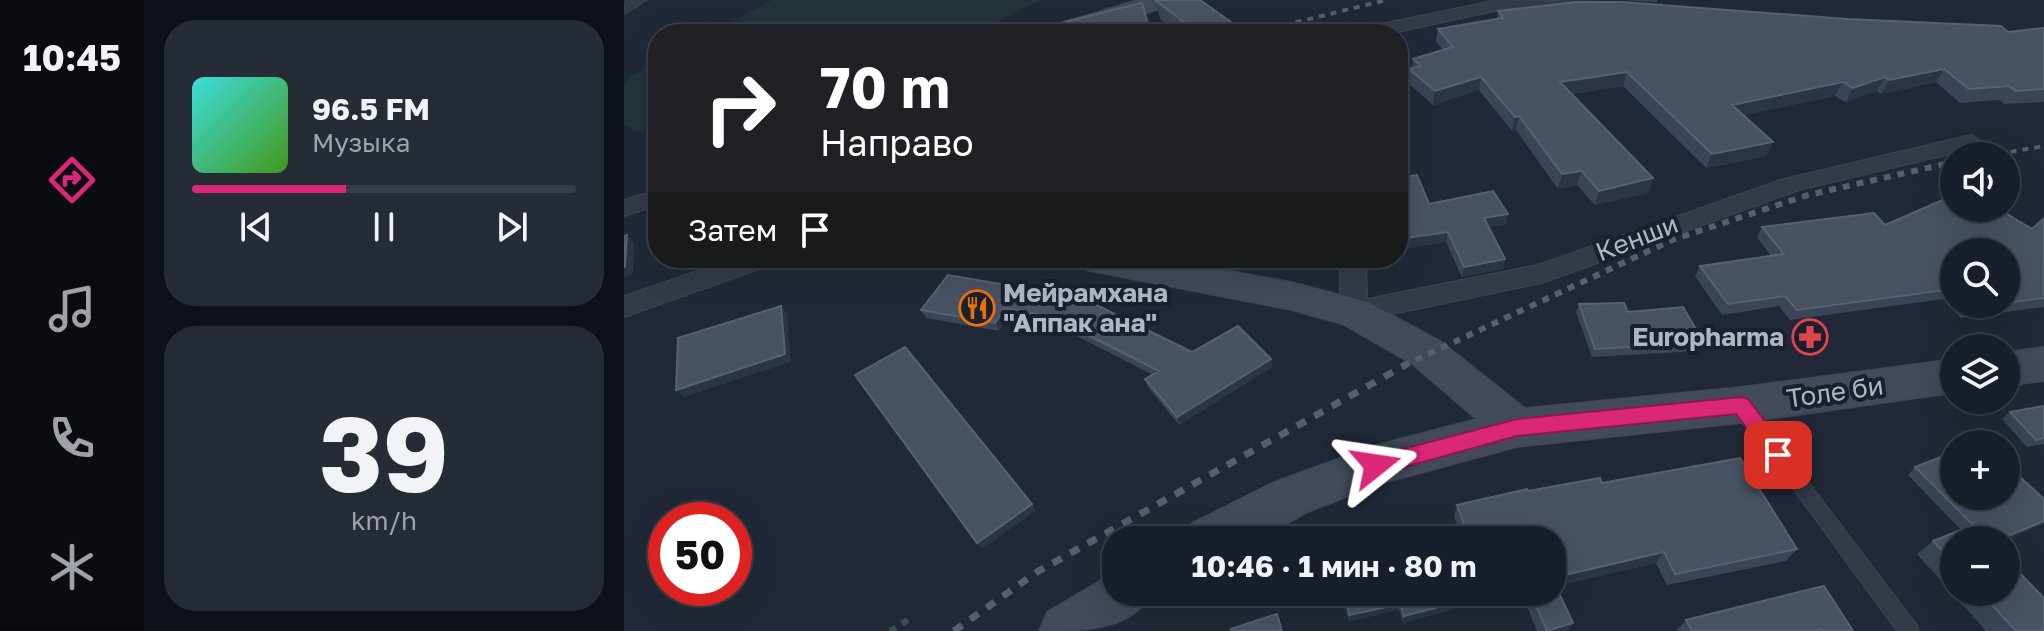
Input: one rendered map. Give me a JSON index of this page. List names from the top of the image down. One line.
{"streets":{"main road":["Толе би"],"street":["Кенши"]},"places":{"restaurant":["Мейрамхана \"Аппак ана\""],"pharmacy":["Europharma"]},"page":{"tabs":"10:45","turn":["70 m","Направо"],"song":["96.5 FM","Музыка"],"map_buttons":["+","−"],"then":"Затем","tile":["39","km/h"],"limit":"50","trip":"10:46 · 1 мин · 80 m"}}
